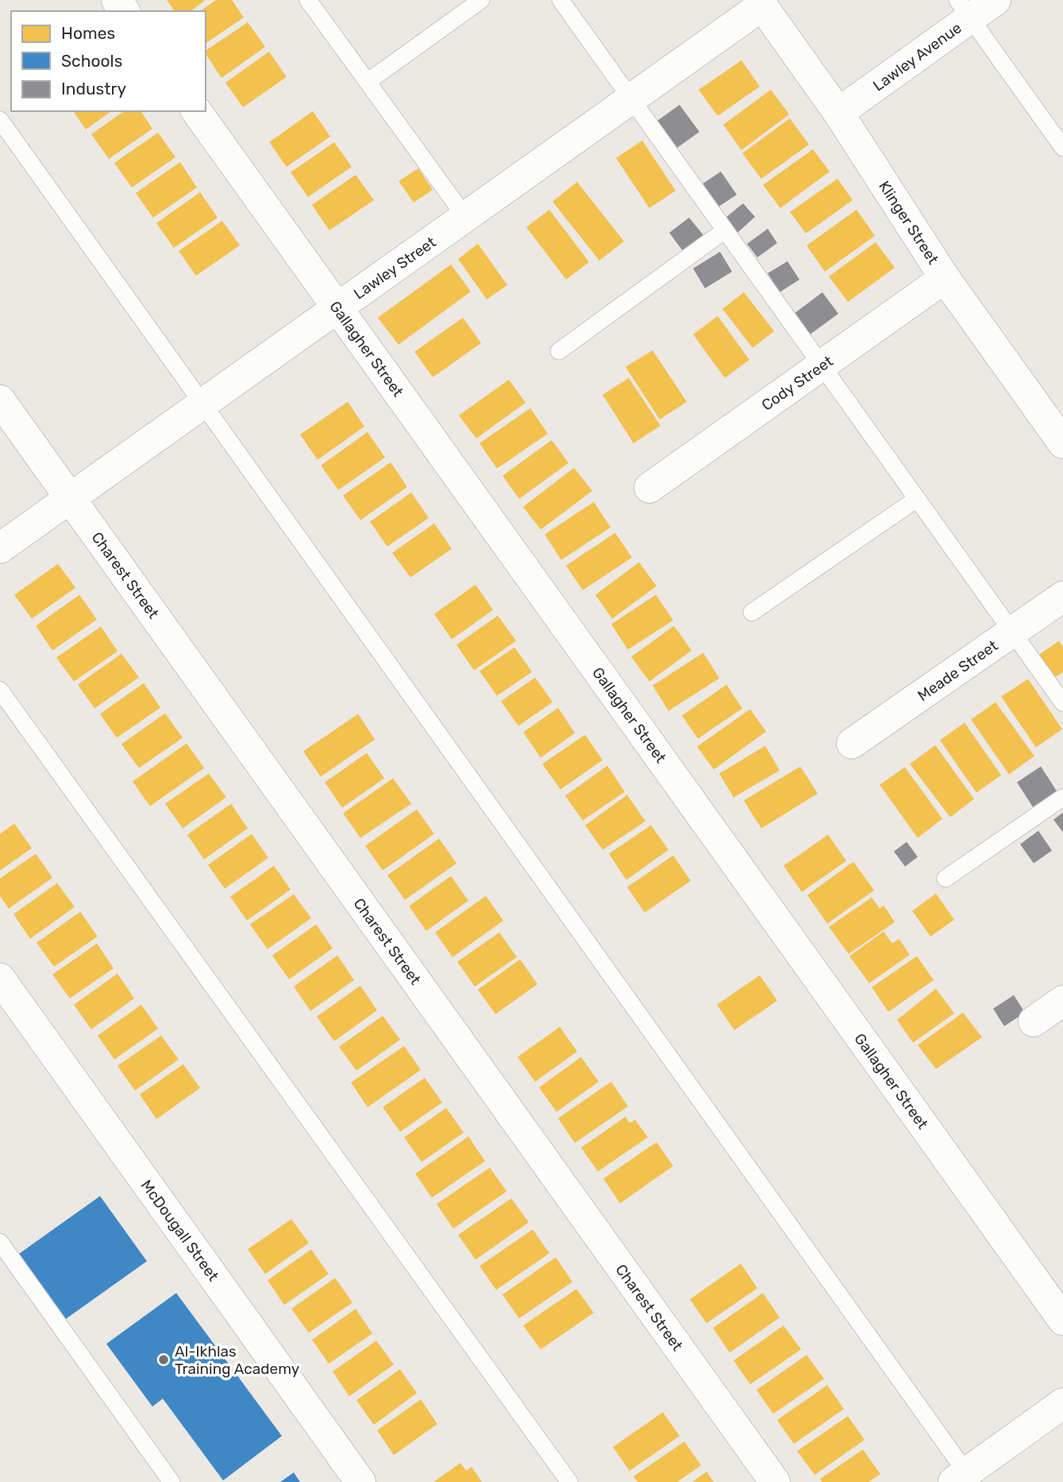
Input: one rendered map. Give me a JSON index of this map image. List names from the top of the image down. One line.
{"streets":{"street":["Lawley Avenue","Klinger Street","Lawley Street","Gallagher Street","Cody Street","Charest Street","Meade Street","McDougall Street"]},"crossings":[["Lawley Avenue","Klinger Street"],["Klinger Street","Lawley Street"],["Klinger Street","Cody Street"],["Lawley Street","Gallagher Street"],["Lawley Street","Charest Street"]],"places":["Al-Ikhlas Training Academy"],"legend":["Homes","Schools","Industry"]}
